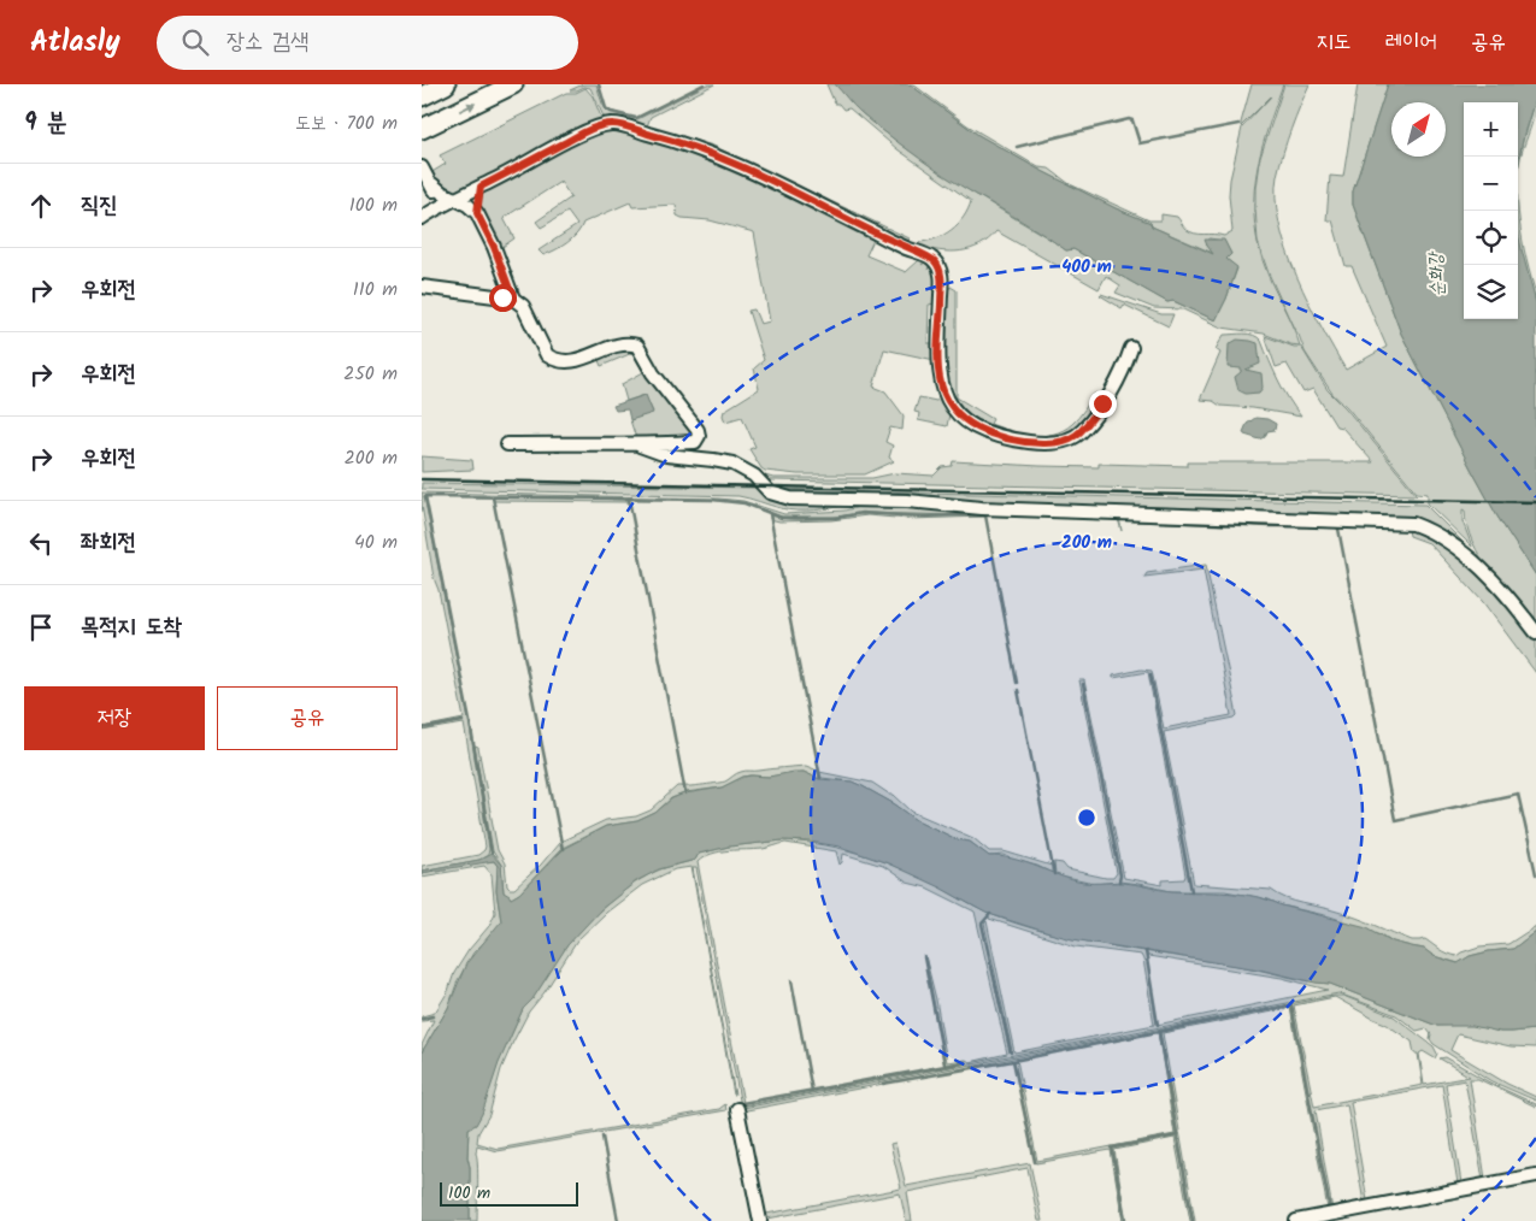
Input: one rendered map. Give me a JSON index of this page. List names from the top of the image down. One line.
{"water":["순화강"],"scale_bar":"100 m","north":"top right","page":{"header":"Atlasly","search":"장소 검색","nav":["지도","레이어","공유"],"heading":["9 분","도보 · 700 m"],"map_buttons":["+","−"],"list":[["직진","100 m"],["우회전","110 m"],["우회전","250 m"],["우회전","200 m"],["좌회전","40 m"],"목적지 도착"],"buttons":["저장","공유"],"scale":"100 m"},"rings":["400 m","200 m"]}
